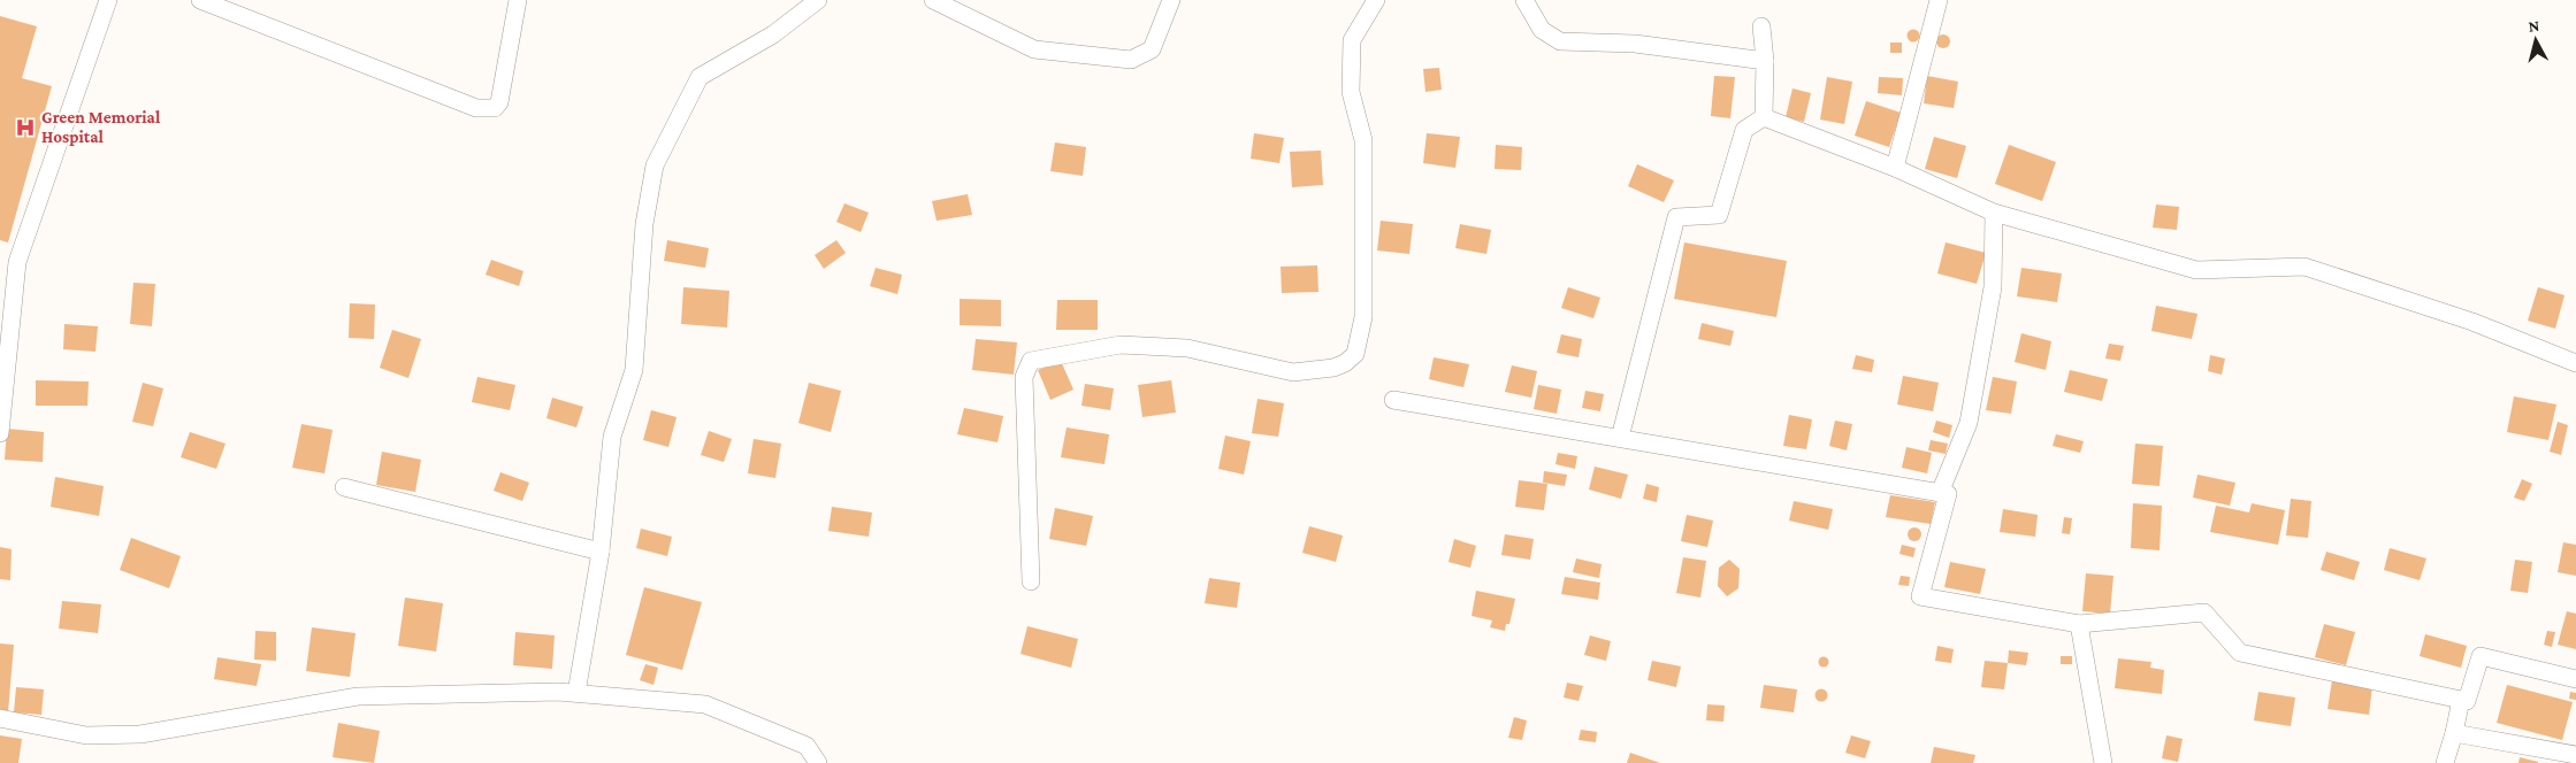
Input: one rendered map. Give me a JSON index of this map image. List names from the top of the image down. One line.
{"places":{"hospital":["Green Memorial Hospital"]},"north":"top"}
